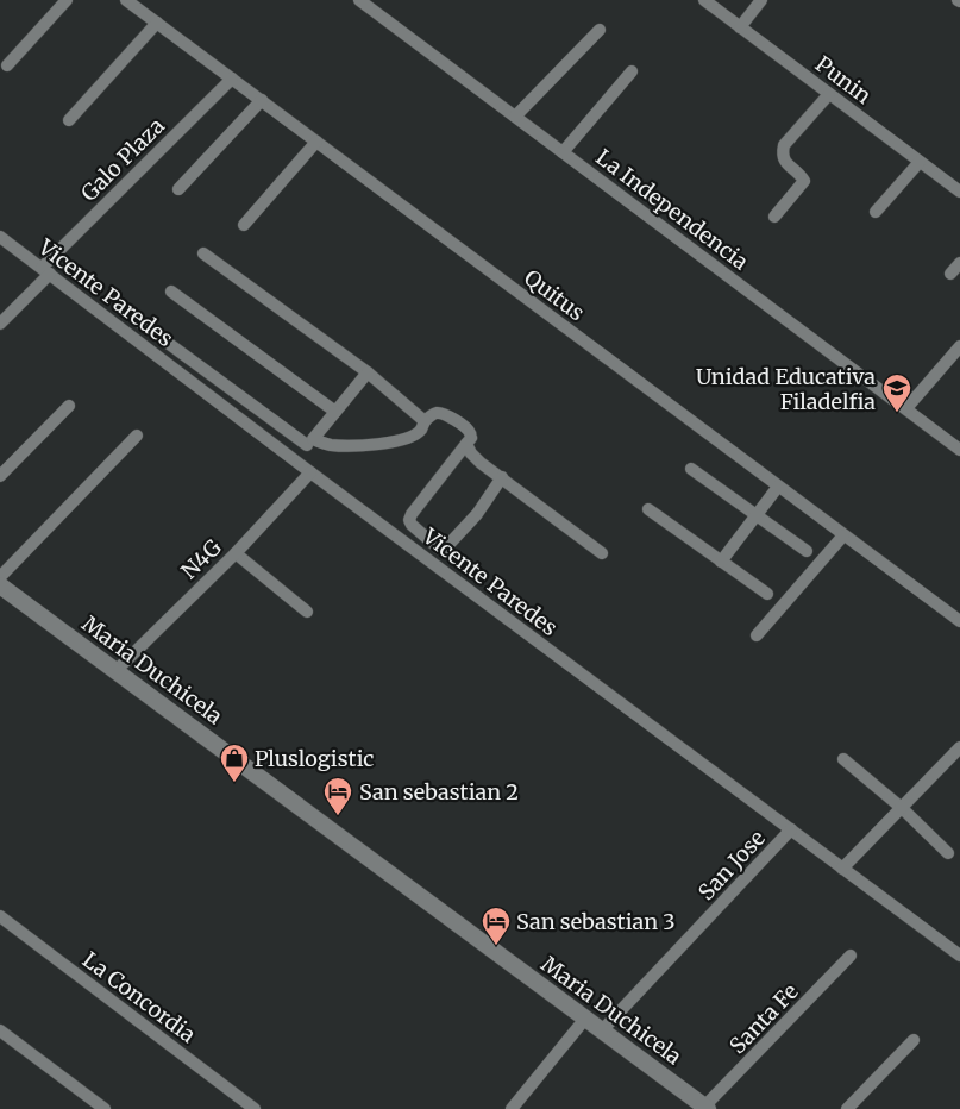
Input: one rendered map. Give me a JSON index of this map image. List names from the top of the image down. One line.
{"streets":{"main road":["Maria Duchicela"],"street":["Punin","Galo Plaza","La Independencia","Vicente Paredes","Quitus","N4G","San Jose","La Concordia","Santa Fe"]},"crossings":[["Galo Plaza","Vicente Paredes"],["Galo Plaza","Quitus"],["Vicente Paredes","N4G"],["Vicente Paredes","San Jose"],["N4G","Maria Duchicela"],["Maria Duchicela","San Jose"],["Maria Duchicela","Santa Fe"]],"places":{"school or university":["Unidad Educativa Filadelfia"],"shop":["Pluslogistic"],"hotel":["San sebastian 2","San sebastian 3"]}}
